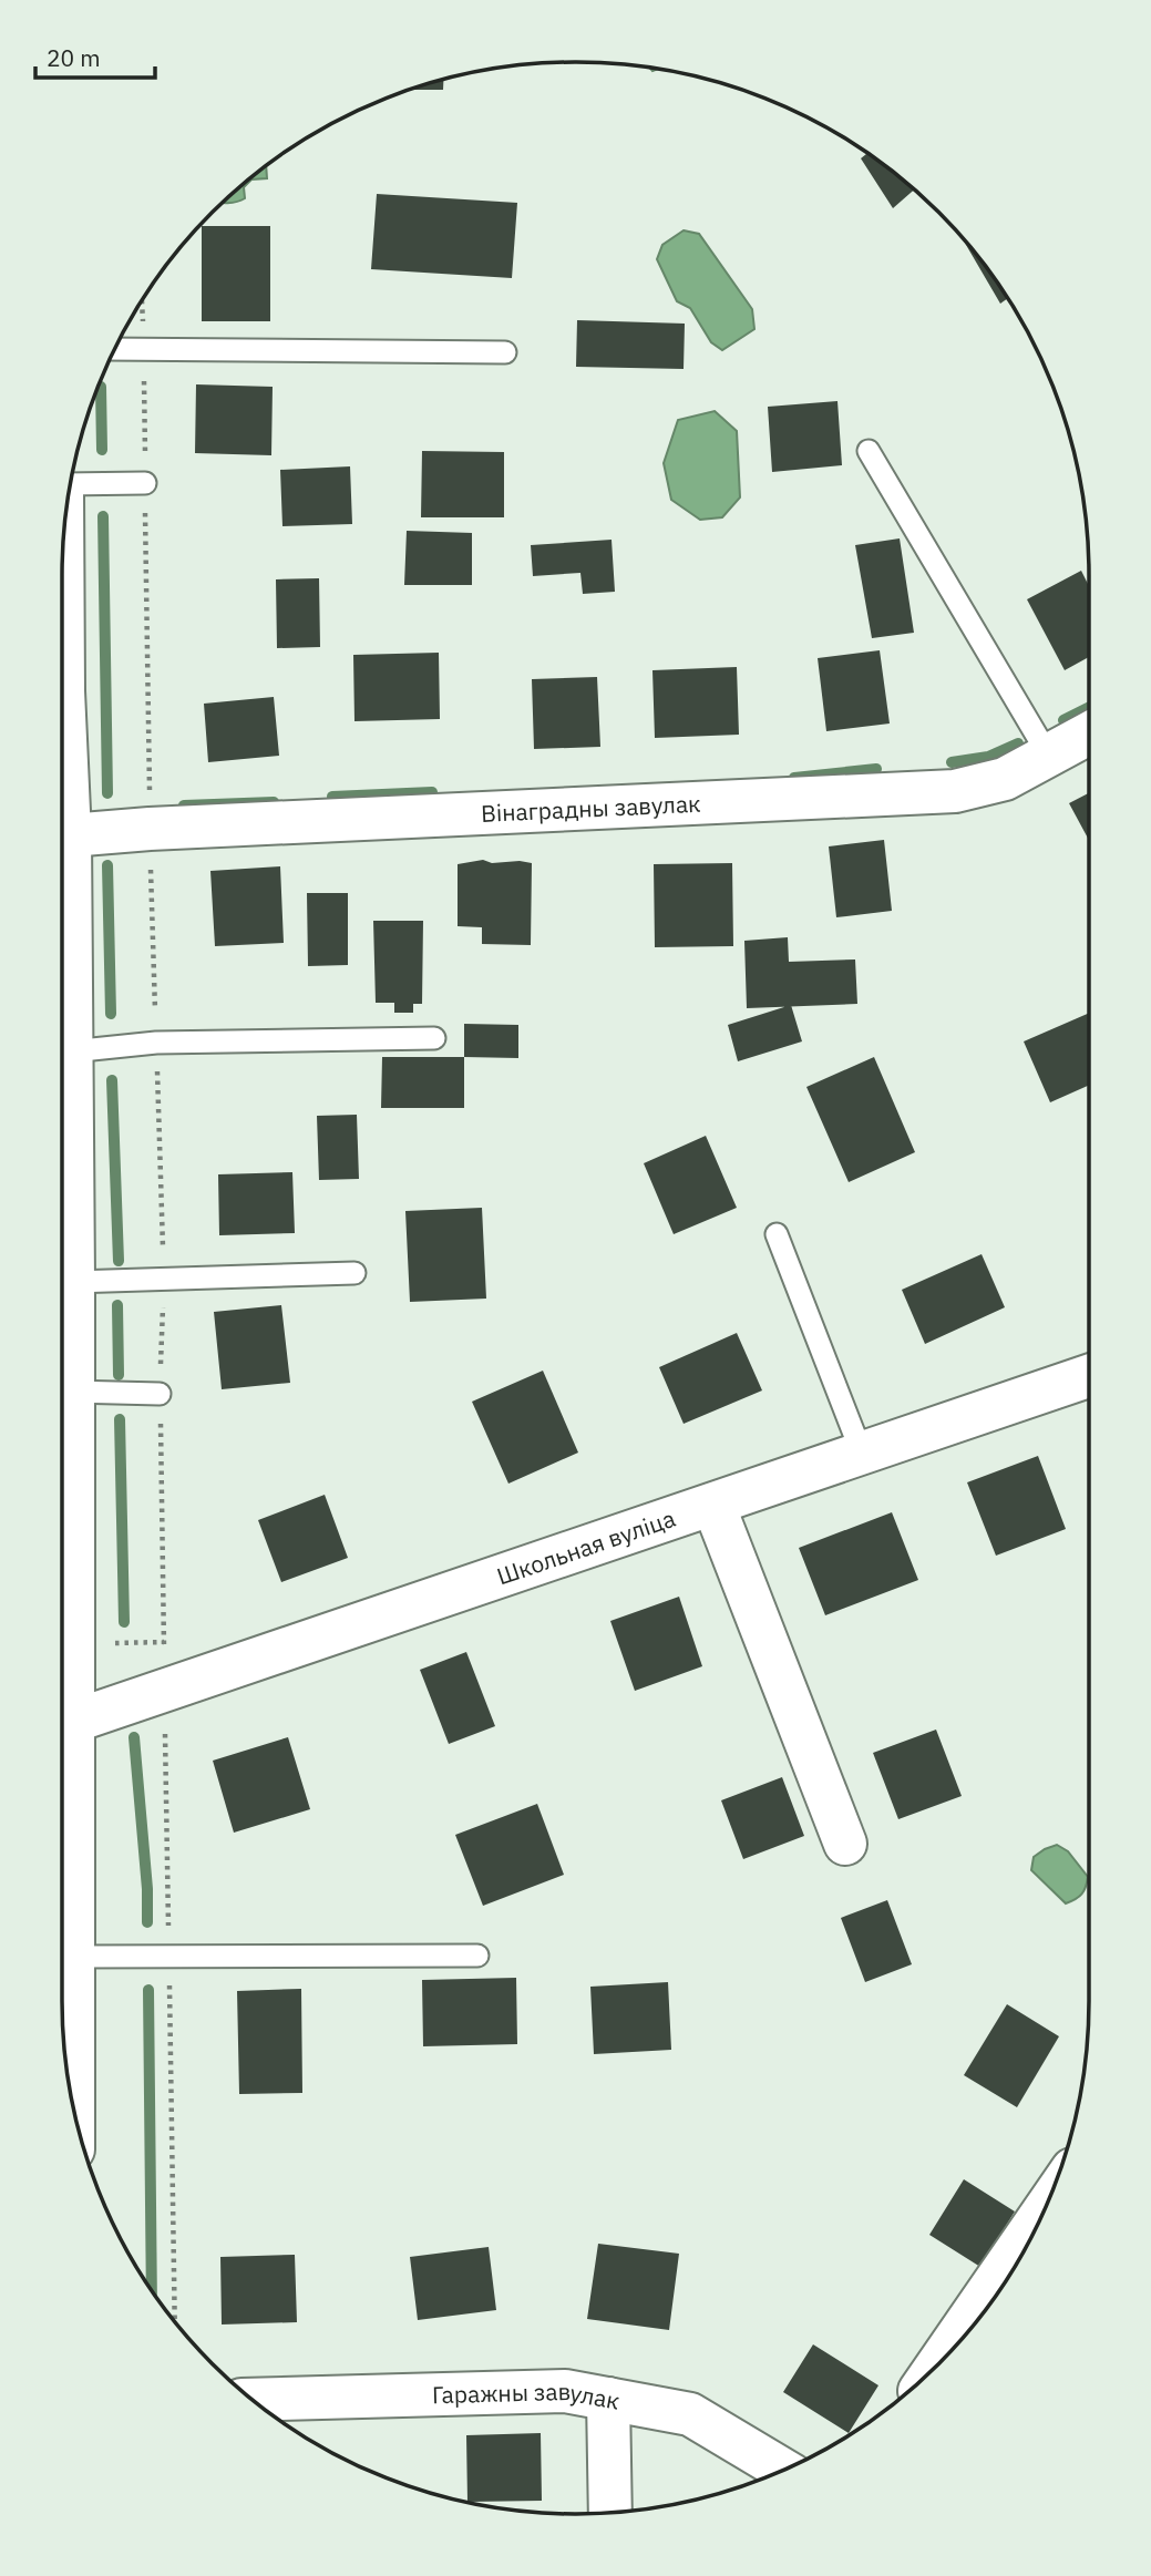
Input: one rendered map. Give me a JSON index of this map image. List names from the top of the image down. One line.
{"streets":{"street":["Вінаградны завулак","Школьная вуліца","Гаражны завулак"]},"scale_bar":"20 m"}
